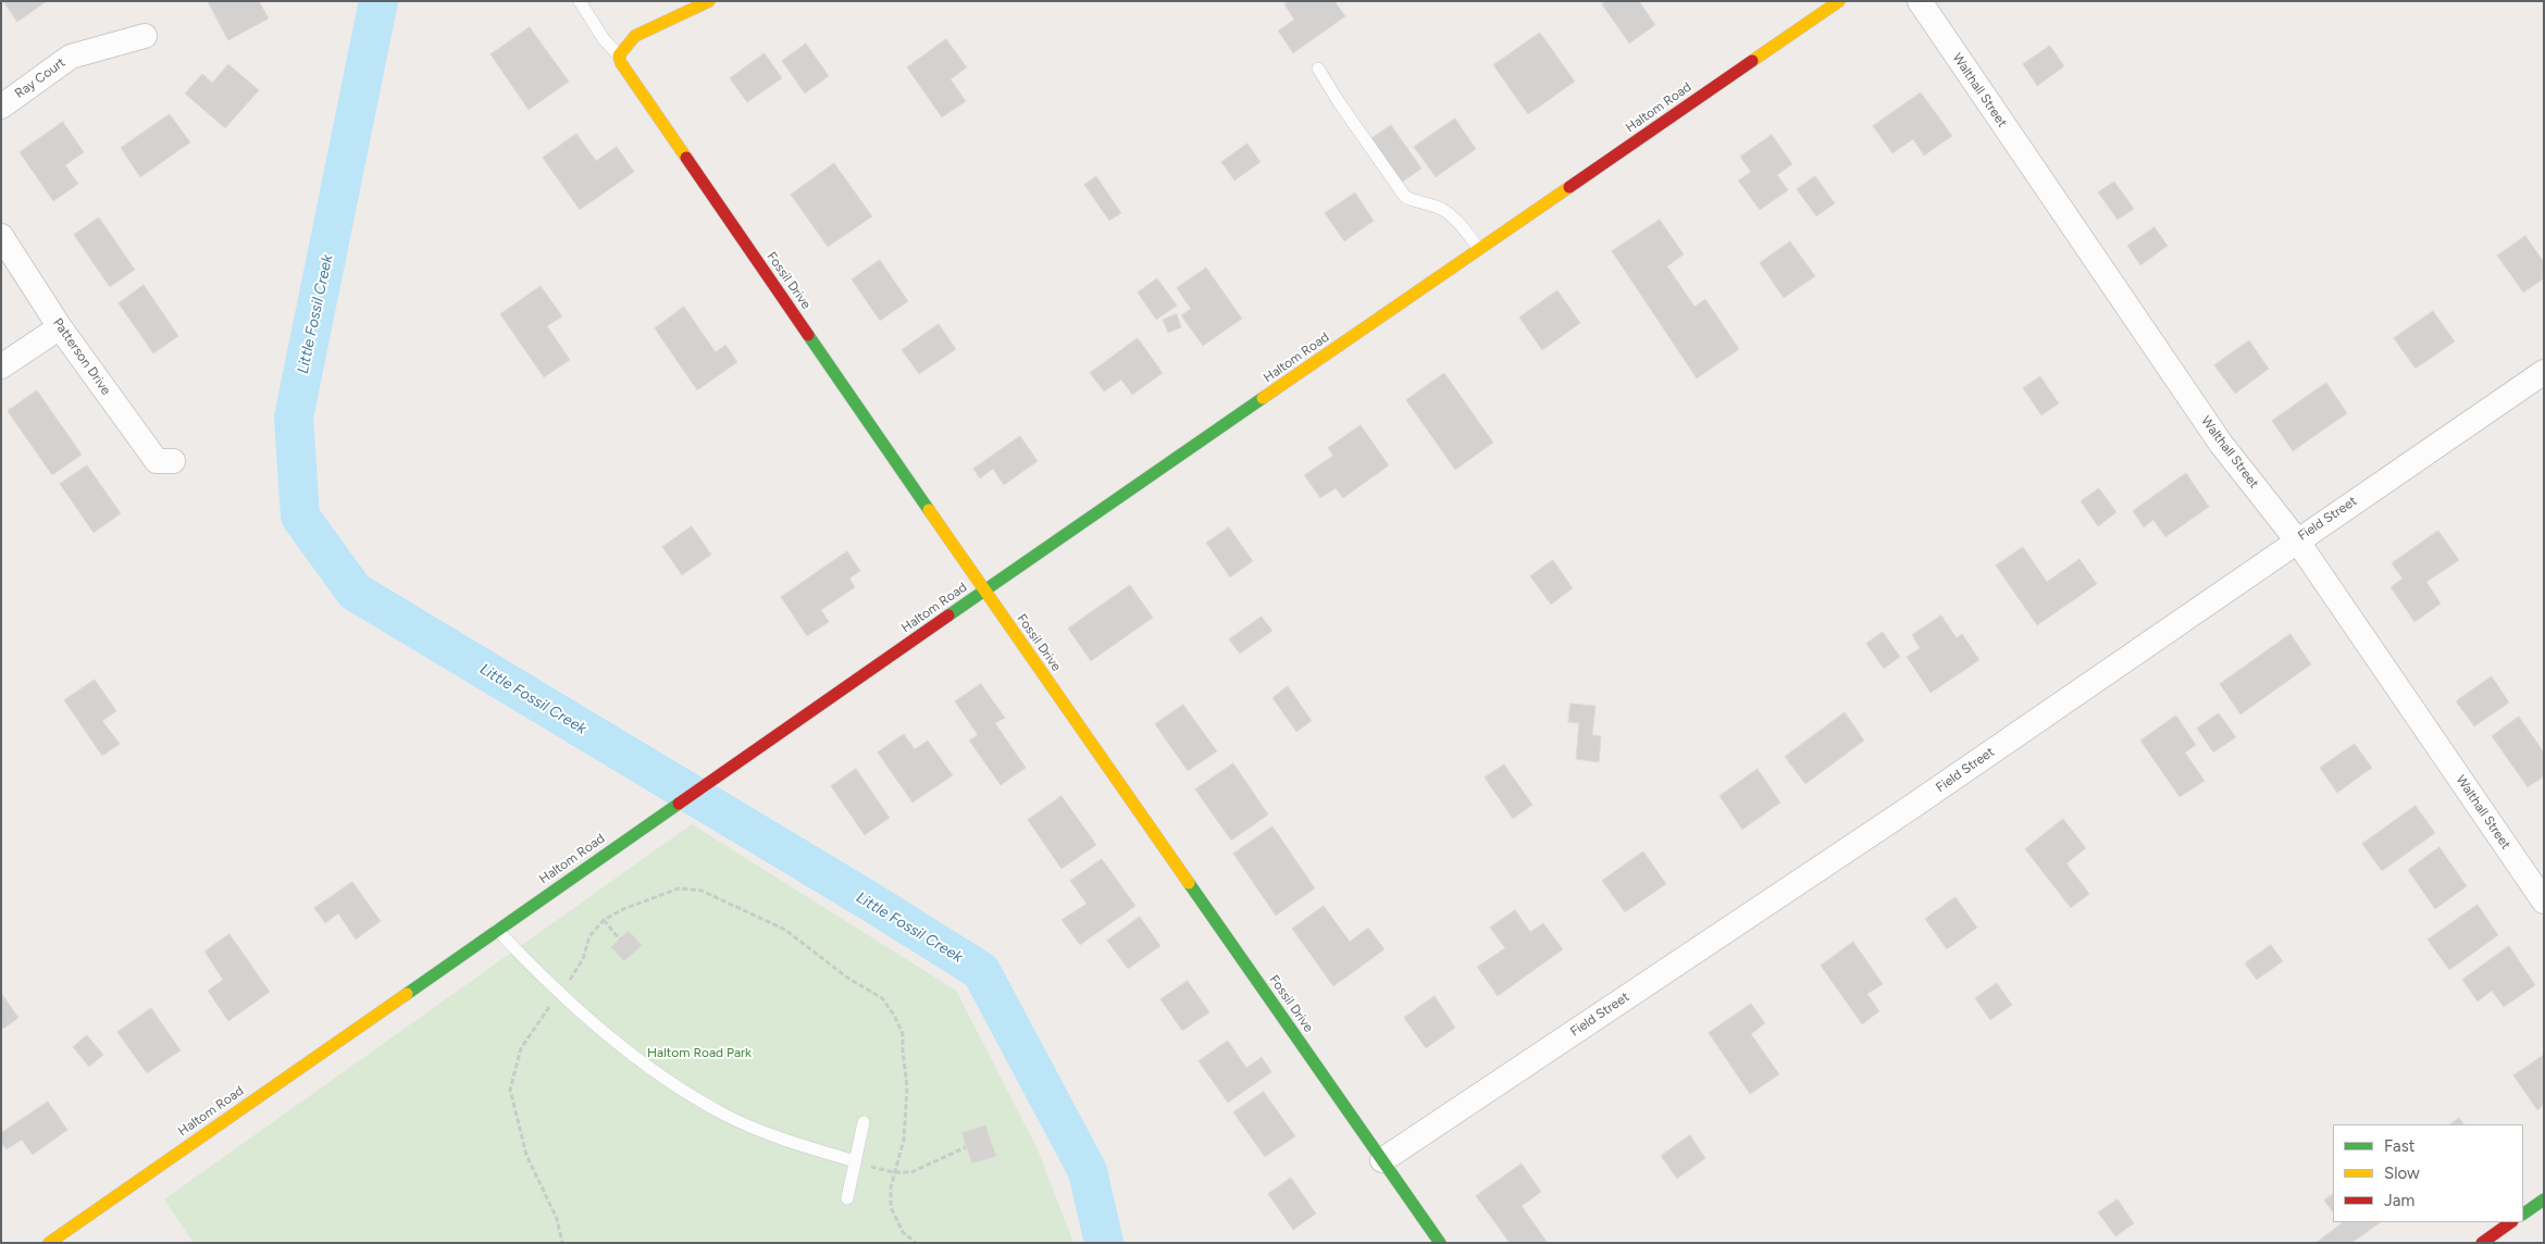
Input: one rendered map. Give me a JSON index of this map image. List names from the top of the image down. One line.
{"streets":{"main road":["Haltom Road","Fossil Drive"],"street":["Ray Court","Walthall Street","Patterson Drive","Field Street"]},"crossings":[["Walthall Street","Field Street"],["Haltom Road","Fossil Drive"],["Fossil Drive","Field Street"]],"water":["Little Fossil Creek"],"parks":["Haltom Road Park"],"legend":["Fast","Slow","Jam"]}
